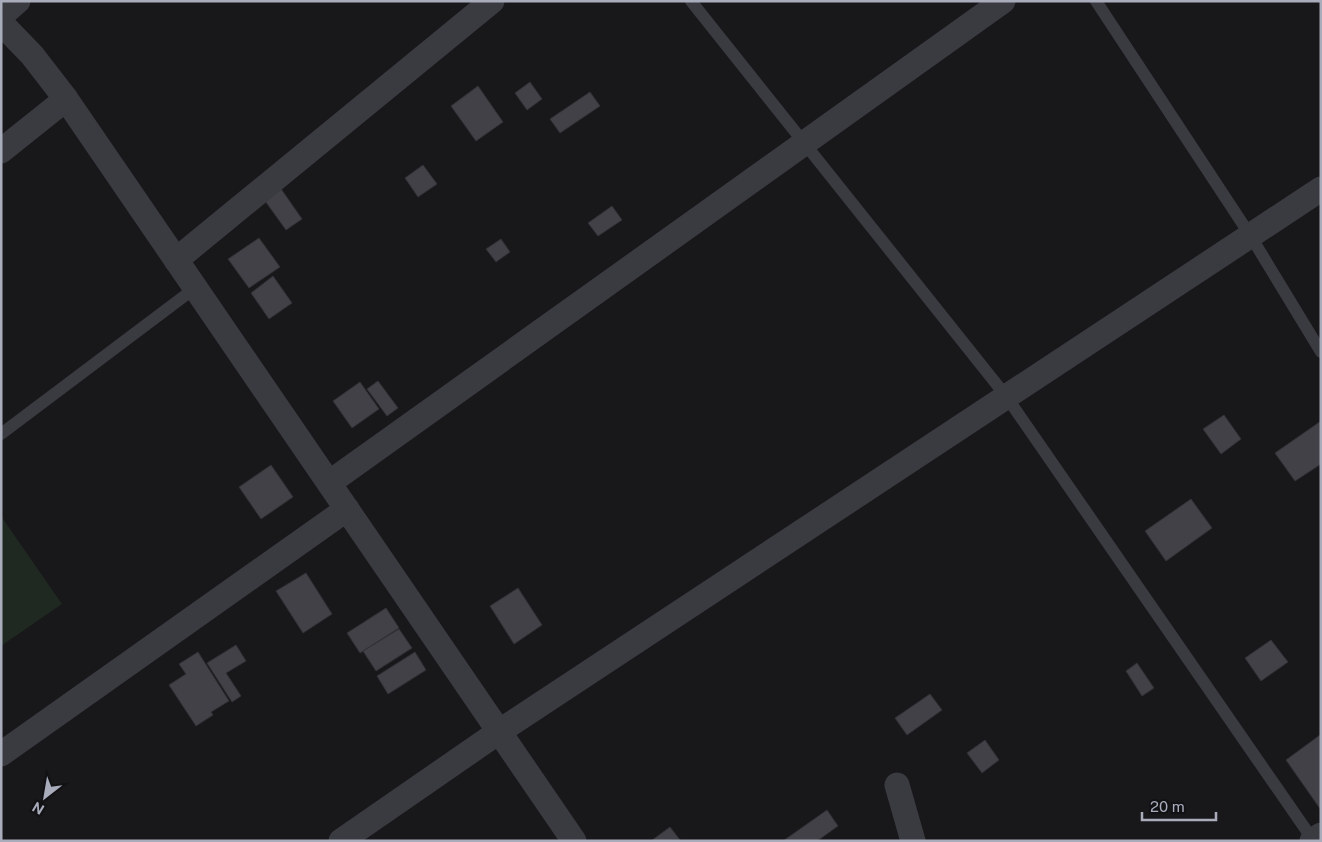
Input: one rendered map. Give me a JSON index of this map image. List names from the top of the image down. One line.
{"scale_bar":"20 m","north":"bottom left"}
